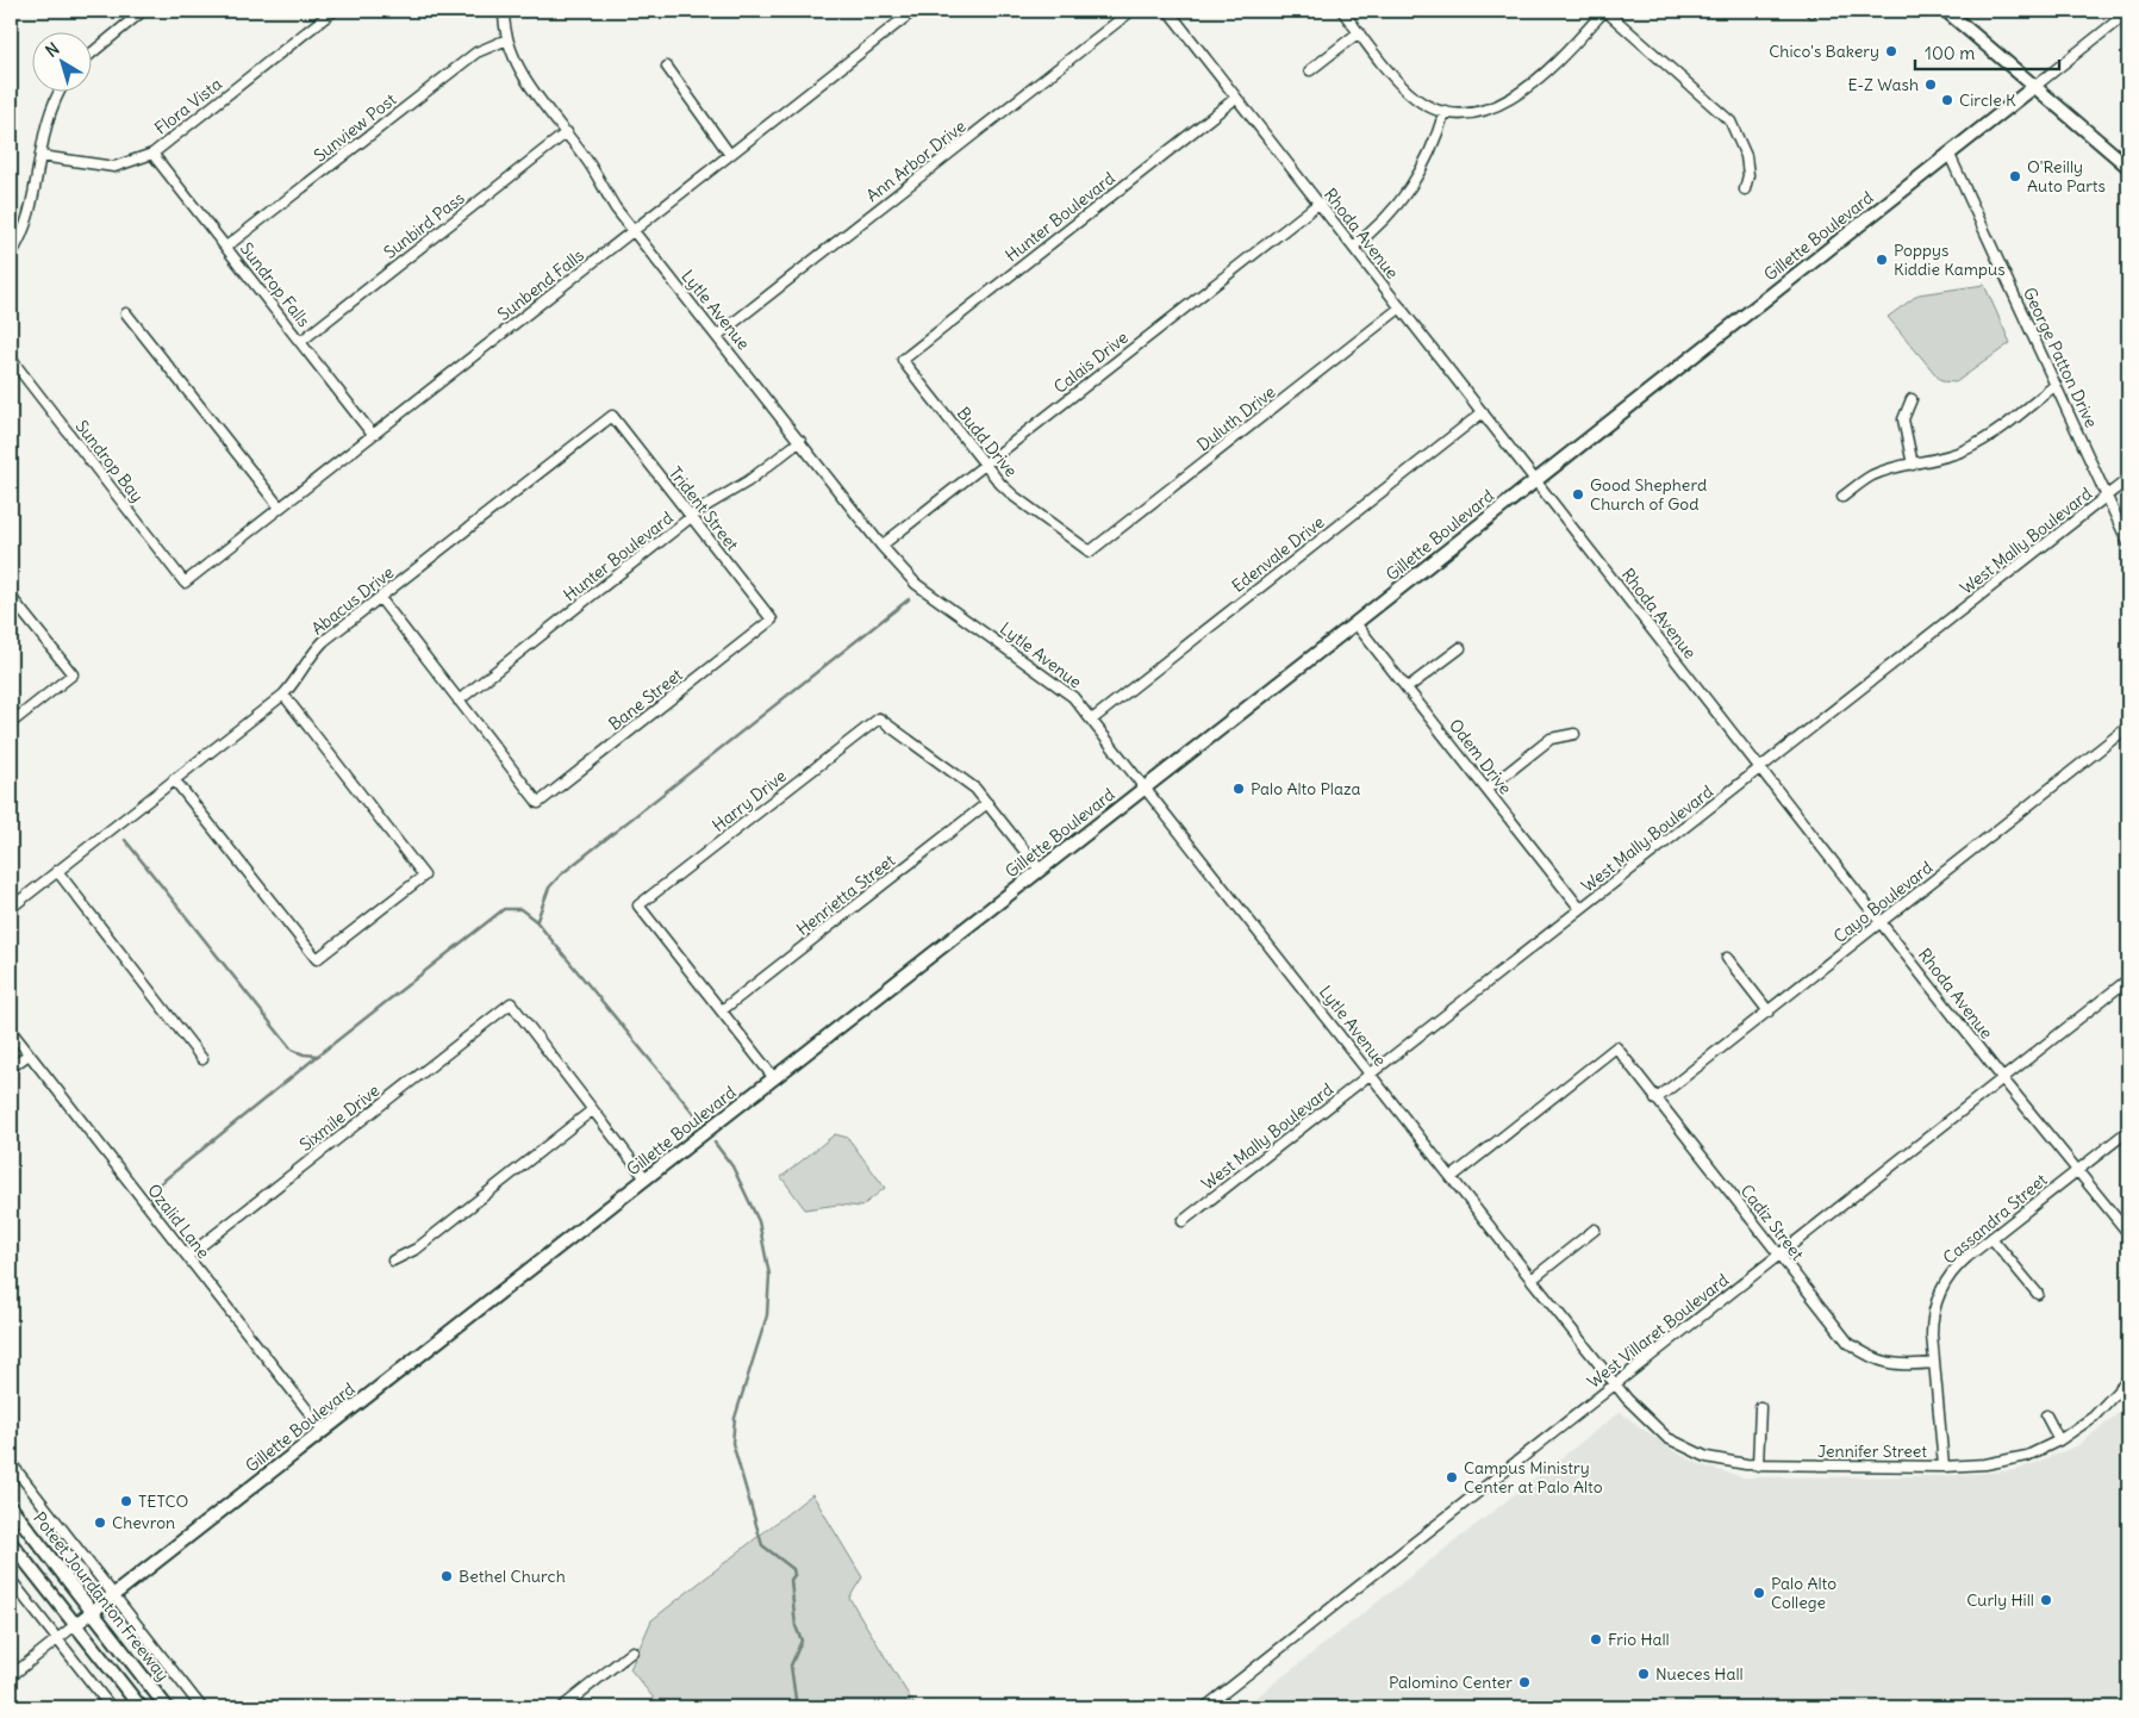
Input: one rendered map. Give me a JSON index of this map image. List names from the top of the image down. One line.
{"streets":{"main road":["Gillette Boulevard","Poteet Jourdanton Freeway"],"street":["Flora Vista","Sunview Post","Ann Arbor Drive","Hunter Boulevard","Sunbird Pass","Rhoda Avenue","Sundrop Falls","Sunbend Falls","Lytle Avenue","George Patton Drive","Calais Drive","Duluth Drive","Budd Drive","Sundrop Bay","Trident Street","West Mally Boulevard","Edenvale Drive","Abacus Drive","Bane Street","Odem Drive","Harry Drive","Henrietta Street","Cayo Boulevard","Sixmile Drive","Cassandra Street","Ozalid Lane","Cadiz Street","West Villaret Boulevard","Jennifer Street"]},"crossings":[["Flora Vista","Sundrop Falls"],["Sunview Post","Sundrop Falls"],["Sunview Post","Lytle Avenue"],["Ann Arbor Drive","Lytle Avenue"],["Hunter Boulevard","Rhoda Avenue"],["Hunter Boulevard","Lytle Avenue"],["Hunter Boulevard","Budd Drive"],["Hunter Boulevard","Trident Street"],["Hunter Boulevard","Bane Street"],["Sunbird Pass","Sundrop Falls"],["Sunbird Pass","Lytle Avenue"],["Rhoda Avenue","Gillette Boulevard"],["Rhoda Avenue","Calais Drive"],["Rhoda Avenue","Duluth Drive"],["Rhoda Avenue","West Mally Boulevard"],["Rhoda Avenue","Edenvale Drive"],["Rhoda Avenue","Cayo Boulevard"],["Rhoda Avenue","Cassandra Street"],["Rhoda Avenue","West Villaret Boulevard"],["Gillette Boulevard","Lytle Avenue"],["Gillette Boulevard","George Patton Drive"],["Gillette Boulevard","Odem Drive"],["Gillette Boulevard","Ozalid Lane"],["Gillette Boulevard","Poteet Jourdanton Freeway"],["Sundrop Falls","Sunbend Falls"],["Sunbend Falls","Lytle Avenue"],["Sunbend Falls","Sundrop Bay"],["Lytle Avenue","Calais Drive"],["Lytle Avenue","West Mally Boulevard"],["Lytle Avenue","Edenvale Drive"],["Lytle Avenue","Cadiz Street"],["Lytle Avenue","West Villaret Boulevard"],["Lytle Avenue","Jennifer Street"],["George Patton Drive","West Mally Boulevard"],["Calais Drive","Budd Drive"],["Duluth Drive","Budd Drive"],["Trident Street","Abacus Drive"],["Trident Street","Bane Street"],["West Mally Boulevard","Odem Drive"],["Harry Drive","Henrietta Street"],["Cayo Boulevard","Cadiz Street"],["Sixmile Drive","Ozalid Lane"],["Cassandra Street","Cadiz Street"],["Cassandra Street","Jennifer Street"],["Cadiz Street","West Villaret Boulevard"],["West Villaret Boulevard","Jennifer Street"]],"places":["Chico's Bakery","E-Z Wash","Circle K","O'Reilly Auto Parts","Poppys Kiddie Kampus","Good Shepherd Church of God","Palo Alto Plaza","Campus Ministry Center at Palo Alto","TETCO","Chevron","Bethel Church","Palo Alto College","Curly Hill","Frio Hall","Nueces Hall","Palomino Center"],"scale_bar":"100 m","north":"top left"}
